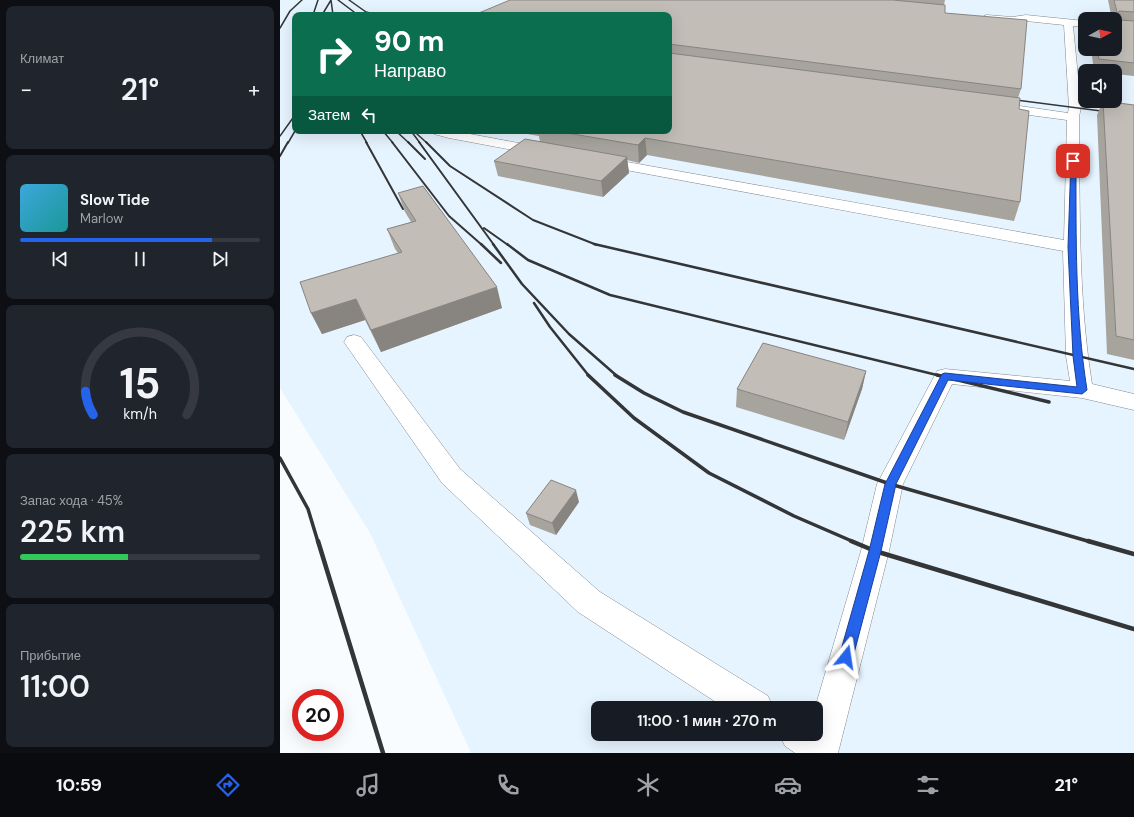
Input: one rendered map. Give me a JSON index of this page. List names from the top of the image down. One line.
{"north":"right","page":{"tile":["Климат",["Запас хода · 45%","225 km"],["Прибытие","11:00"]],"turn":["90 m","Направо"],"heat":["−","21°","+"],"then":"Затем","song":["Slow Tide","Marlow"],"limit":"20","trip":"11:00 · 1 мин · 270 m","tabs":["10:59","21°"],"gauge":["15","km/h"]}}
